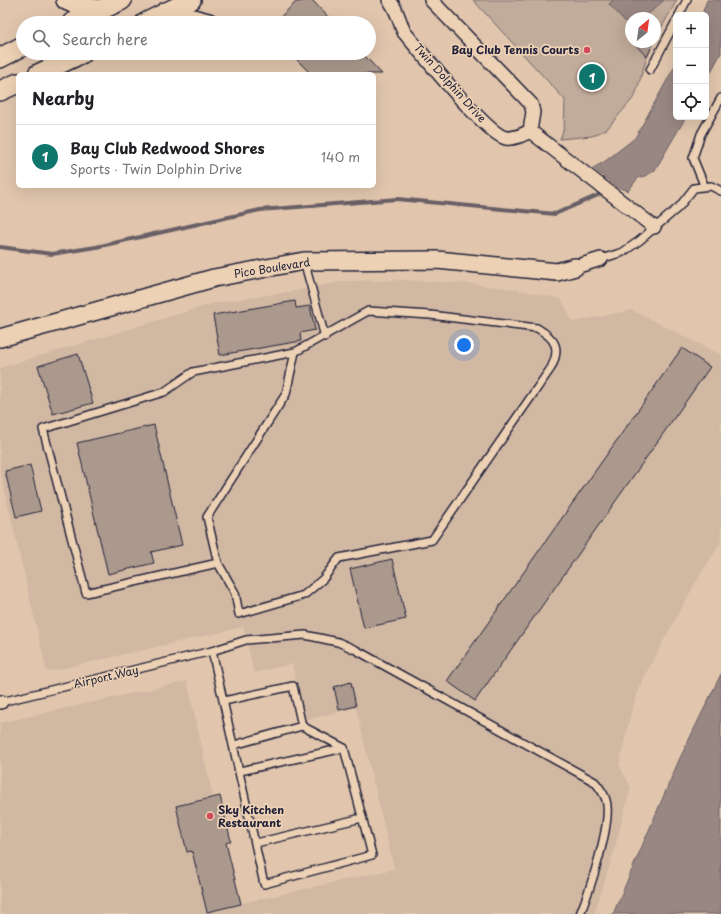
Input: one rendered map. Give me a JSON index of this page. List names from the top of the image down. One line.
{"streets":{"street":["Twin Dolphin Drive","Pico Boulevard"],"lane":["Airport Way"]},"places":["Bay Club Tennis Courts","Sky Kitchen Restaurant"],"north":"top right","page":{"map_buttons":["+","−"],"search":"Search here","pins":"1","heading":"Nearby","list":[{"mark":"1","name":"Bay Club Redwood Shores","note":"Sports · Twin Dolphin Drive","value":"140 m"}]}}
